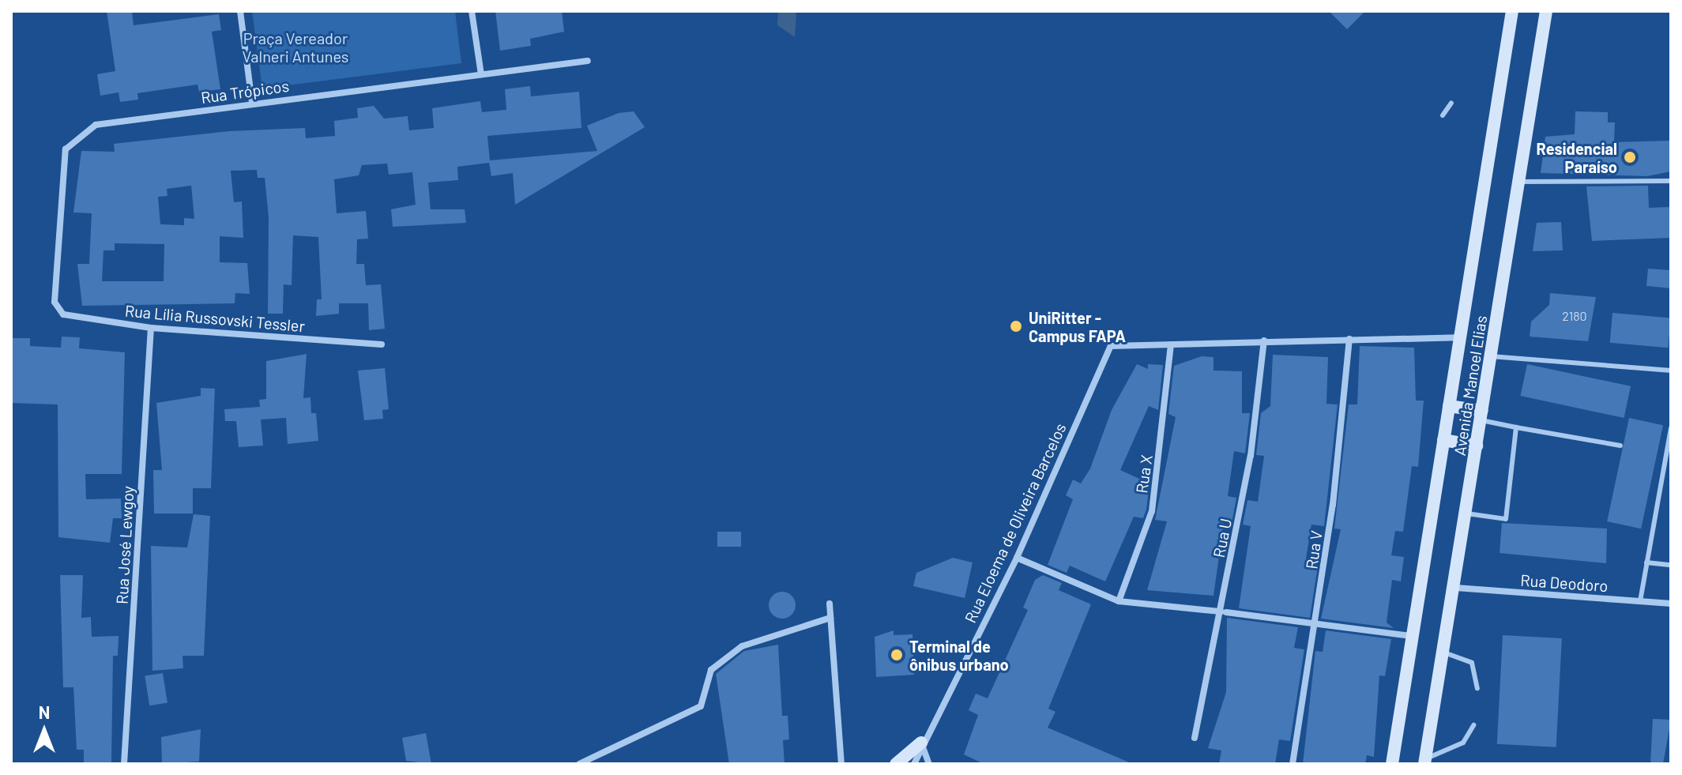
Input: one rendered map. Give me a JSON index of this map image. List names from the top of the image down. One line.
{"streets":{"main road":["Avenida Manoel Elias"],"street":["Rua Trópicos","Rua Lília Russovski Tessler","Rua X","Rua Eloema de Oliveira Barcelos","Rua U","Rua José Lewgoy","Rua V","Rua Deodoro"]},"crossings":[["Rua Trópicos","Rua Lília Russovski Tessler"],["Rua Lília Russovski Tessler","Rua José Lewgoy"],["Avenida Manoel Elias","Rua Deodoro"],["Rua X","Rua Eloema de Oliveira Barcelos"]],"parks":["Praça Vereador Valneri Antunes"],"places":["Residencial Paraíso","UniRitter - Campus FAPA","Terminal de ônibus urbano"],"house_numbers":["2180"],"north":"top"}
